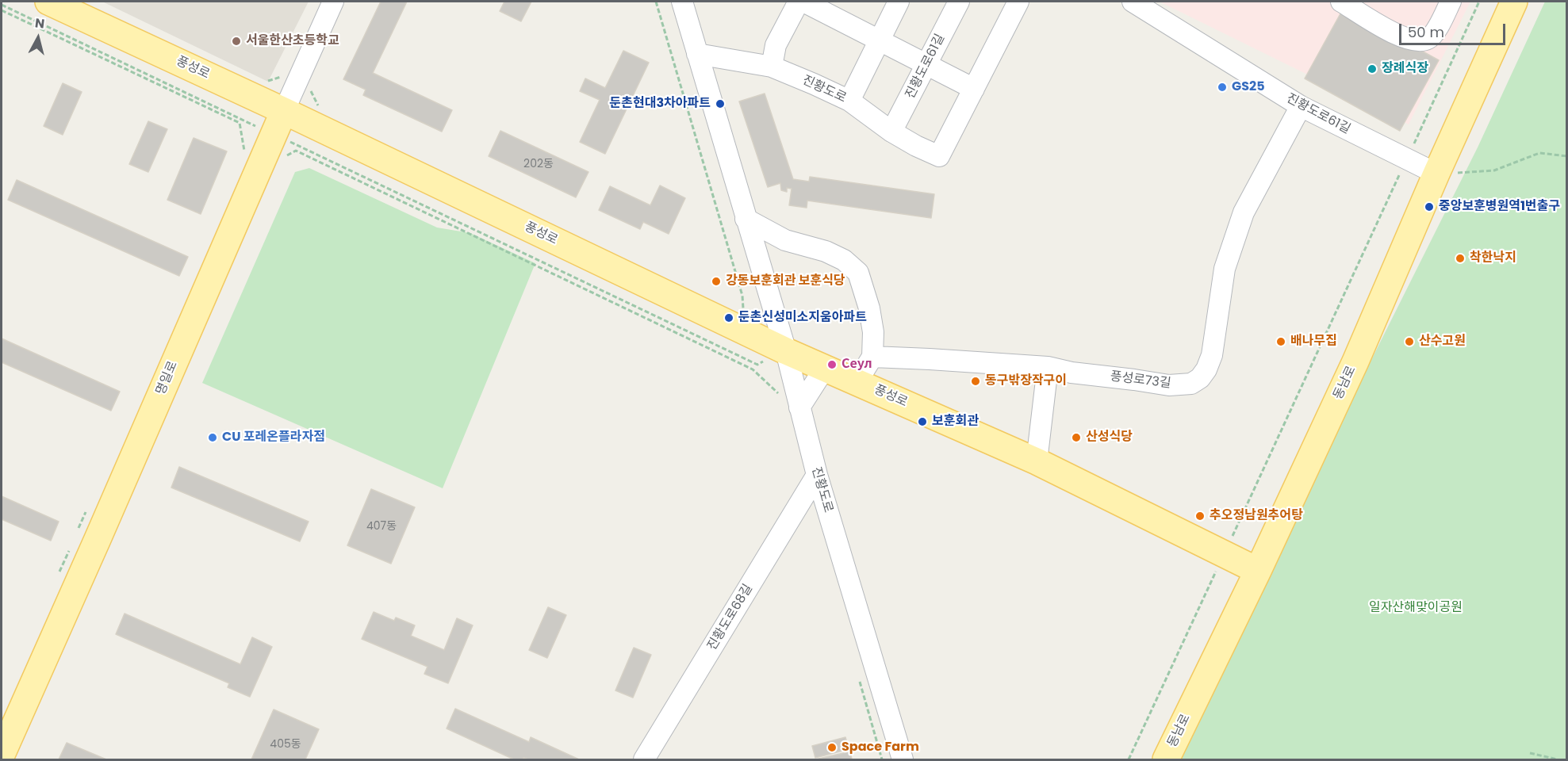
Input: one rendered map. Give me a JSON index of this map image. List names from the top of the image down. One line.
{"streets":{"main road":["풍성로","명일로","동남로"],"street":["진황도로61길","진황도로","풍성로73길","진황도로68길"]},"crossings":[["진황도로61길","진황도로"],["진황도로61길","풍성로73길"],["진황도로61길","동남로"],["풍성로","진황도로"],["풍성로","명일로"],["풍성로","동남로"],["진황도로","진황도로68길"]],"parks":["일자산해맞이공원"],"places":["서울한산초등학교","장례식장","GS25","둔촌현대3차아파트","중앙보훈병원역1번출구","착한낙지","강동보훈회관 보훈식당","둔촌신성미소지움아파트","배나무집","산수고원","Сеул","동구밖장작구이","보훈회관","CU 포레온플라자점","산성식당","추오정남원추어탕","Space Farm"],"house_numbers":["202동","407동","405동"],"scale_bar":"50 m","north":"top"}
